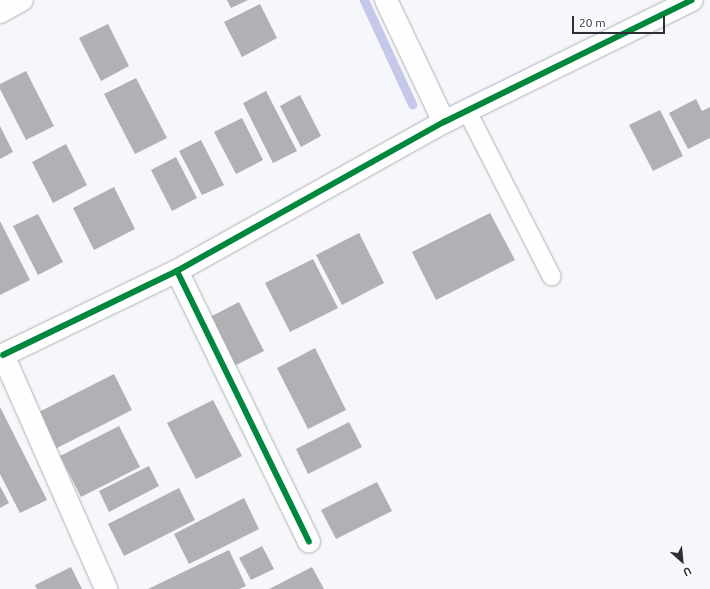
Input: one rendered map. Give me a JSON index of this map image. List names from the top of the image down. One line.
{"scale_bar":"20 m","north":"bottom right"}
